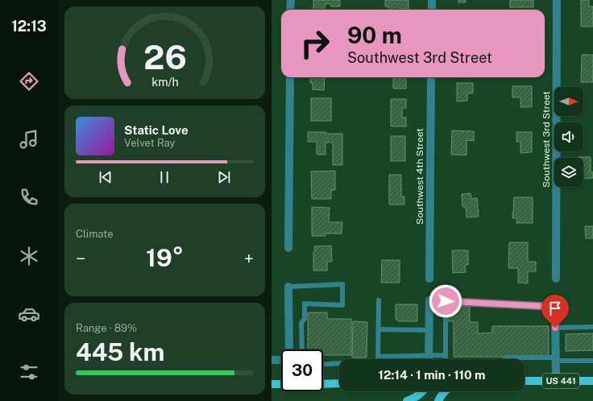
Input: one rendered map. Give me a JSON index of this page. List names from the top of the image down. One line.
{"streets":{"main road":["US 441"],"street":["Southwest 3rd Street","Southwest 4th Street"]},"north":"right","page":{"tabs":"12:13","turn":["90 m","Southwest 3rd Street"],"song":["Static Love","Velvet Ray"],"tile":["Climate",["Range · 89%","445 km"]],"heat":["−","19°","+"],"limit":"30","trip":"12:14 · 1 min · 110 m","gauge":["26","km/h"]}}
